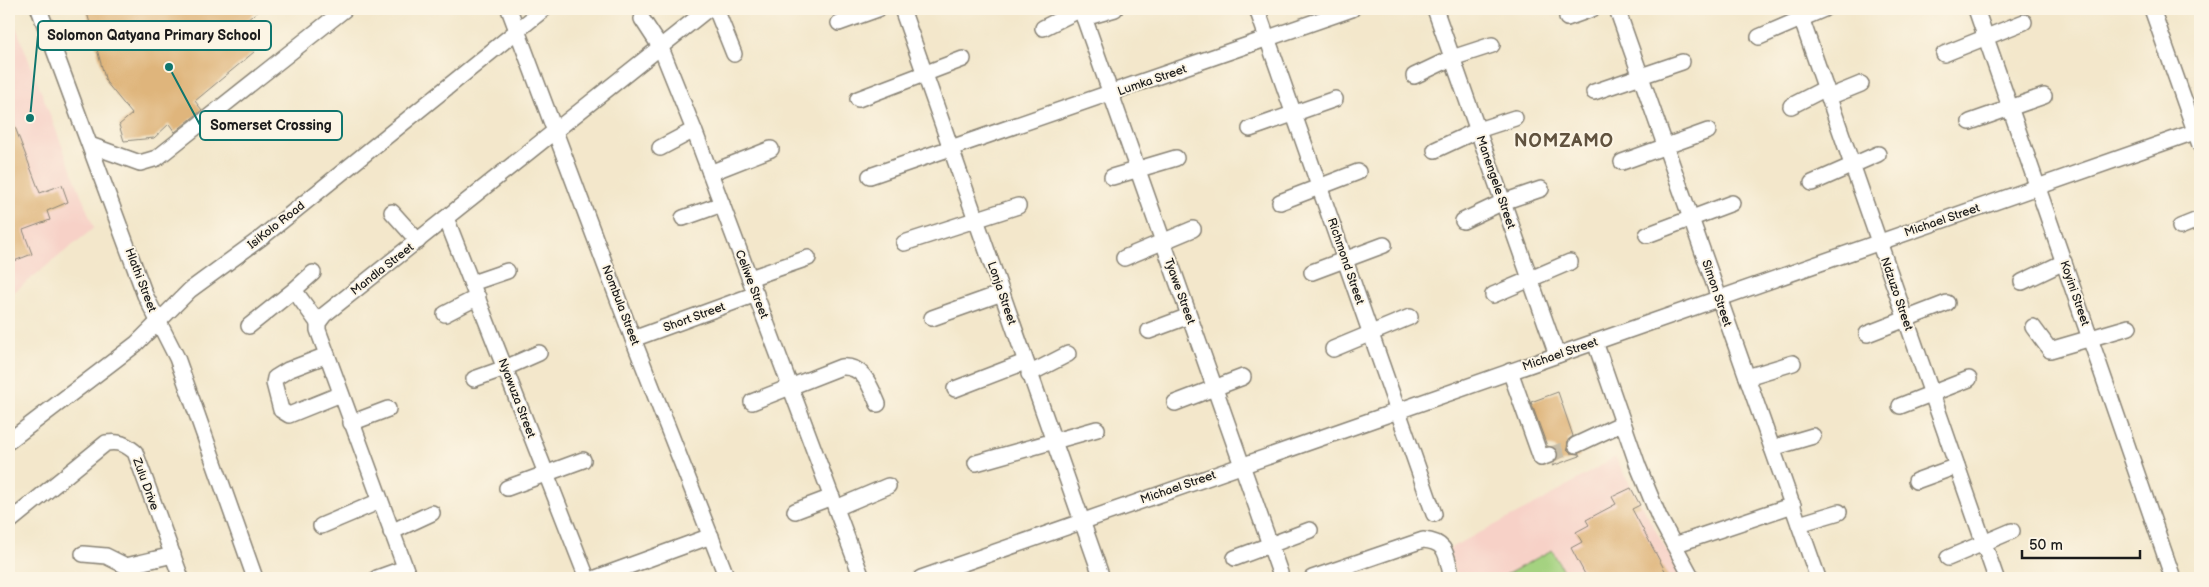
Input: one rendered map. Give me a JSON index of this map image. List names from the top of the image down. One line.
{"streets":{"street":["Lumka Street","Manengele Street","Michael Street","IsiKolo Road","Richmond Street","Mandla Street","Hlathi Street","Celiwe Street","Tyawe Street","Lonja Street","Simon Street","Koyini Street","Ndzuzo Street","Nombula Street","Short Street","Nyawuza Street","Zulu Drive"]},"crossings":[["Lumka Street","Richmond Street"],["Lumka Street","Tyawe Street"],["Lumka Street","Lonja Street"],["Manengele Street","Michael Street"],["Michael Street","Richmond Street"],["Michael Street","Tyawe Street"],["Michael Street","Lonja Street"],["Michael Street","Simon Street"],["Michael Street","Koyini Street"],["Michael Street","Ndzuzo Street"],["IsiKolo Road","Hlathi Street"],["IsiKolo Road","Nombula Street"],["Mandla Street","Celiwe Street"],["Mandla Street","Nombula Street"],["Mandla Street","Nyawuza Street"],["Celiwe Street","Short Street"],["Nombula Street","Short Street"]],"districts":["NOMZAMO"],"places":["Somerset Crossing","Solomon Qatyana Primary School"],"scale_bar":"50 m"}
